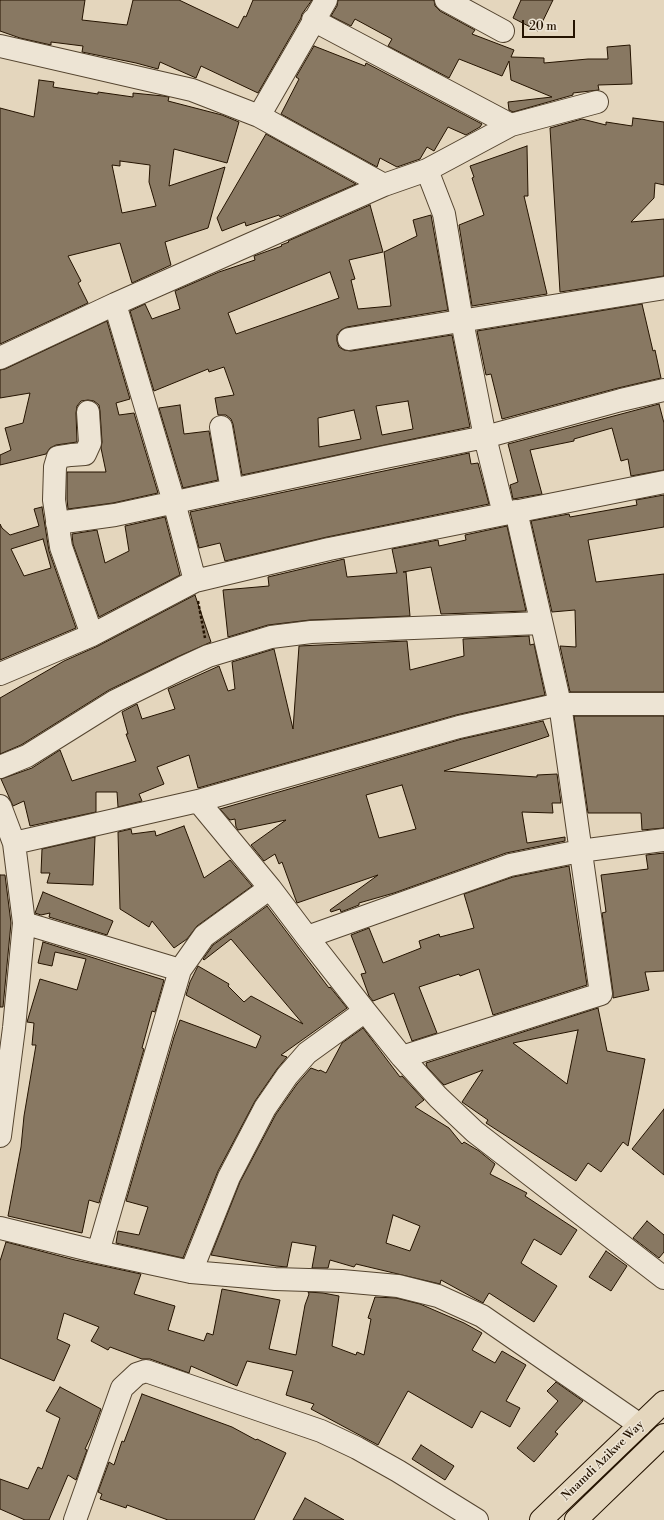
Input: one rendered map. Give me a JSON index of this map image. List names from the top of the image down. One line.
{"streets":{"highway":["Nnamdi Azikwe Way"]},"scale_bar":"20 m"}
